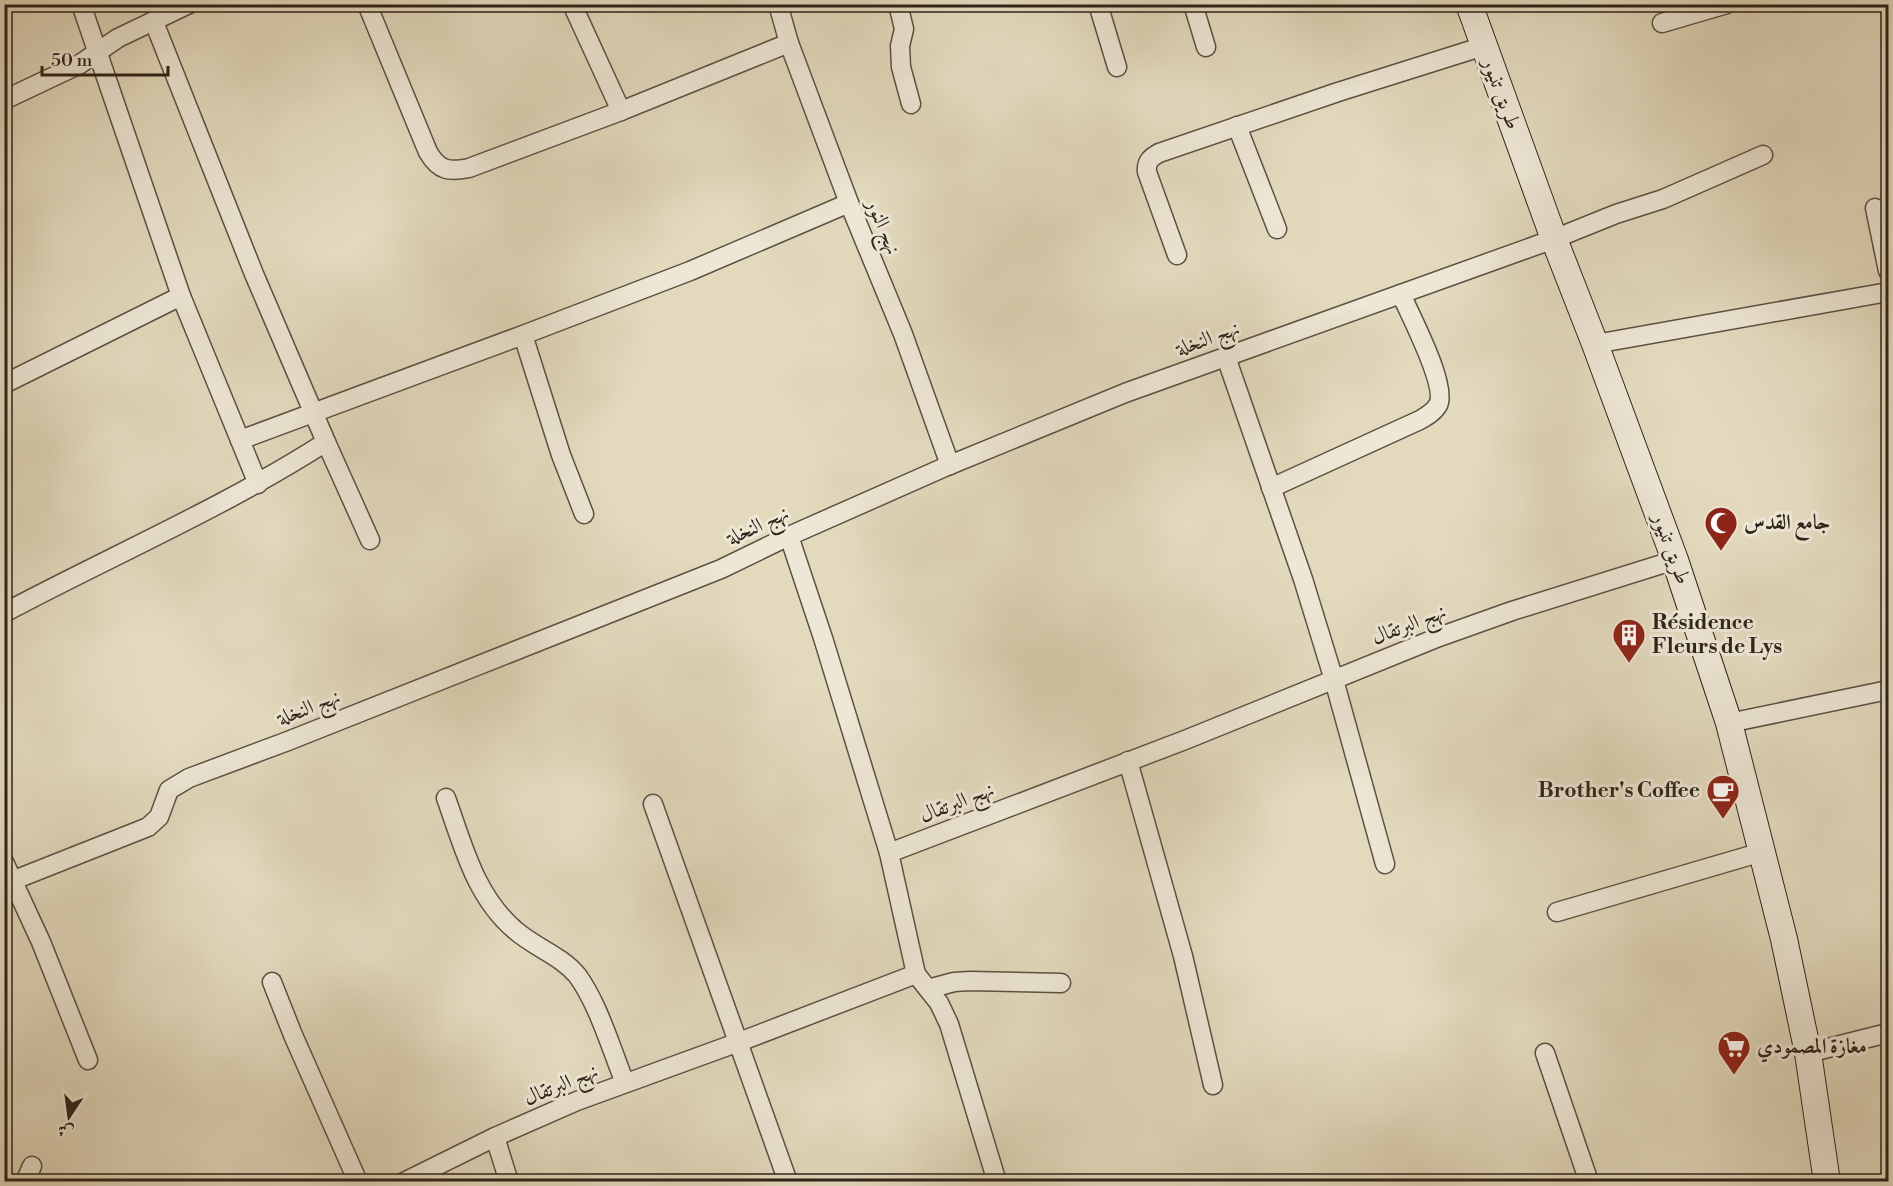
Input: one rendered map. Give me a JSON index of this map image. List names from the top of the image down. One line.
{"streets":{"main road":["طريق تنيور"],"street":["نهج النور","نهج النخلة","نهج البرتقال"]},"crossings":[["طريق تنيور","نهج النخلة"],["طريق تنيور","نهج البرتقال"],["نهج النور","نهج النخلة"]],"places":{"mosque":["جامع القدس"],"building":["Résidence Fleurs de Lys"],"cafe":["Brother's Coffee"],"supermarket":["مغازة المصمودي"]},"scale_bar":"50 m","north":"bottom"}
